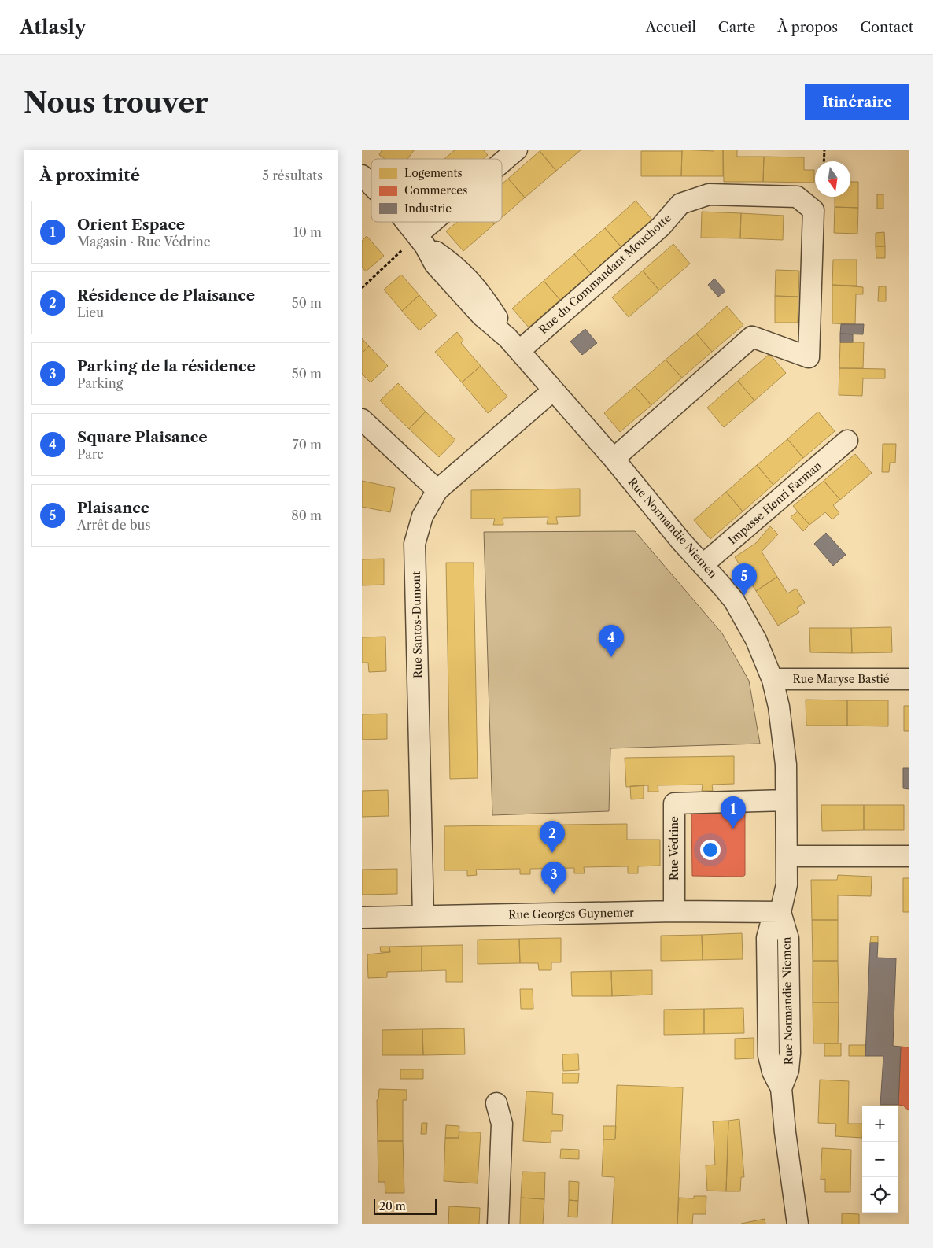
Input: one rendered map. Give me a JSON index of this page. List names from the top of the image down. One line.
{"streets":{"street":["Rue du Commandant Mouchotte","Impasse Henri Farman","Rue Normandie Niemen","Rue Santos-Dumont","Rue Maryse Bastié","Rue Védrine","Rue Georges Guynemer"]},"crossings":[["Rue du Commandant Mouchotte","Rue Normandie Niemen"],["Impasse Henri Farman","Rue Normandie Niemen"],["Rue Normandie Niemen","Rue Santos-Dumont"],["Rue Normandie Niemen","Rue Maryse Bastié"],["Rue Normandie Niemen","Rue Védrine"],["Rue Normandie Niemen","Rue Georges Guynemer"],["Rue Santos-Dumont","Rue Georges Guynemer"],["Rue Védrine","Rue Georges Guynemer"]],"legend":["Logements","Commerces","Industrie"],"scale_bar":"20 m","north":"bottom","page":{"header":"Atlasly","nav":["Accueil","Carte","À propos","Contact"],"buttons":"Itinéraire","title":"Nous trouver","heading":["À proximité","5 résultats"],"list":[{"mark":"1","name":"Orient Espace","note":"Magasin · Rue Védrine","value":"10 m"},{"mark":"2","name":"Résidence de Plaisance","note":"Lieu","value":"50 m"},{"mark":"3","name":"Parking de la résidence","note":"Parking","value":"50 m"},{"mark":"4","name":"Square Plaisance","note":"Parc","value":"70 m"},{"mark":"5","name":"Plaisance","note":"Arrêt de bus","value":"80 m"}],"pins":["5","4","1","2","3"],"map_buttons":["+","−"],"scale":"20 m"}}
